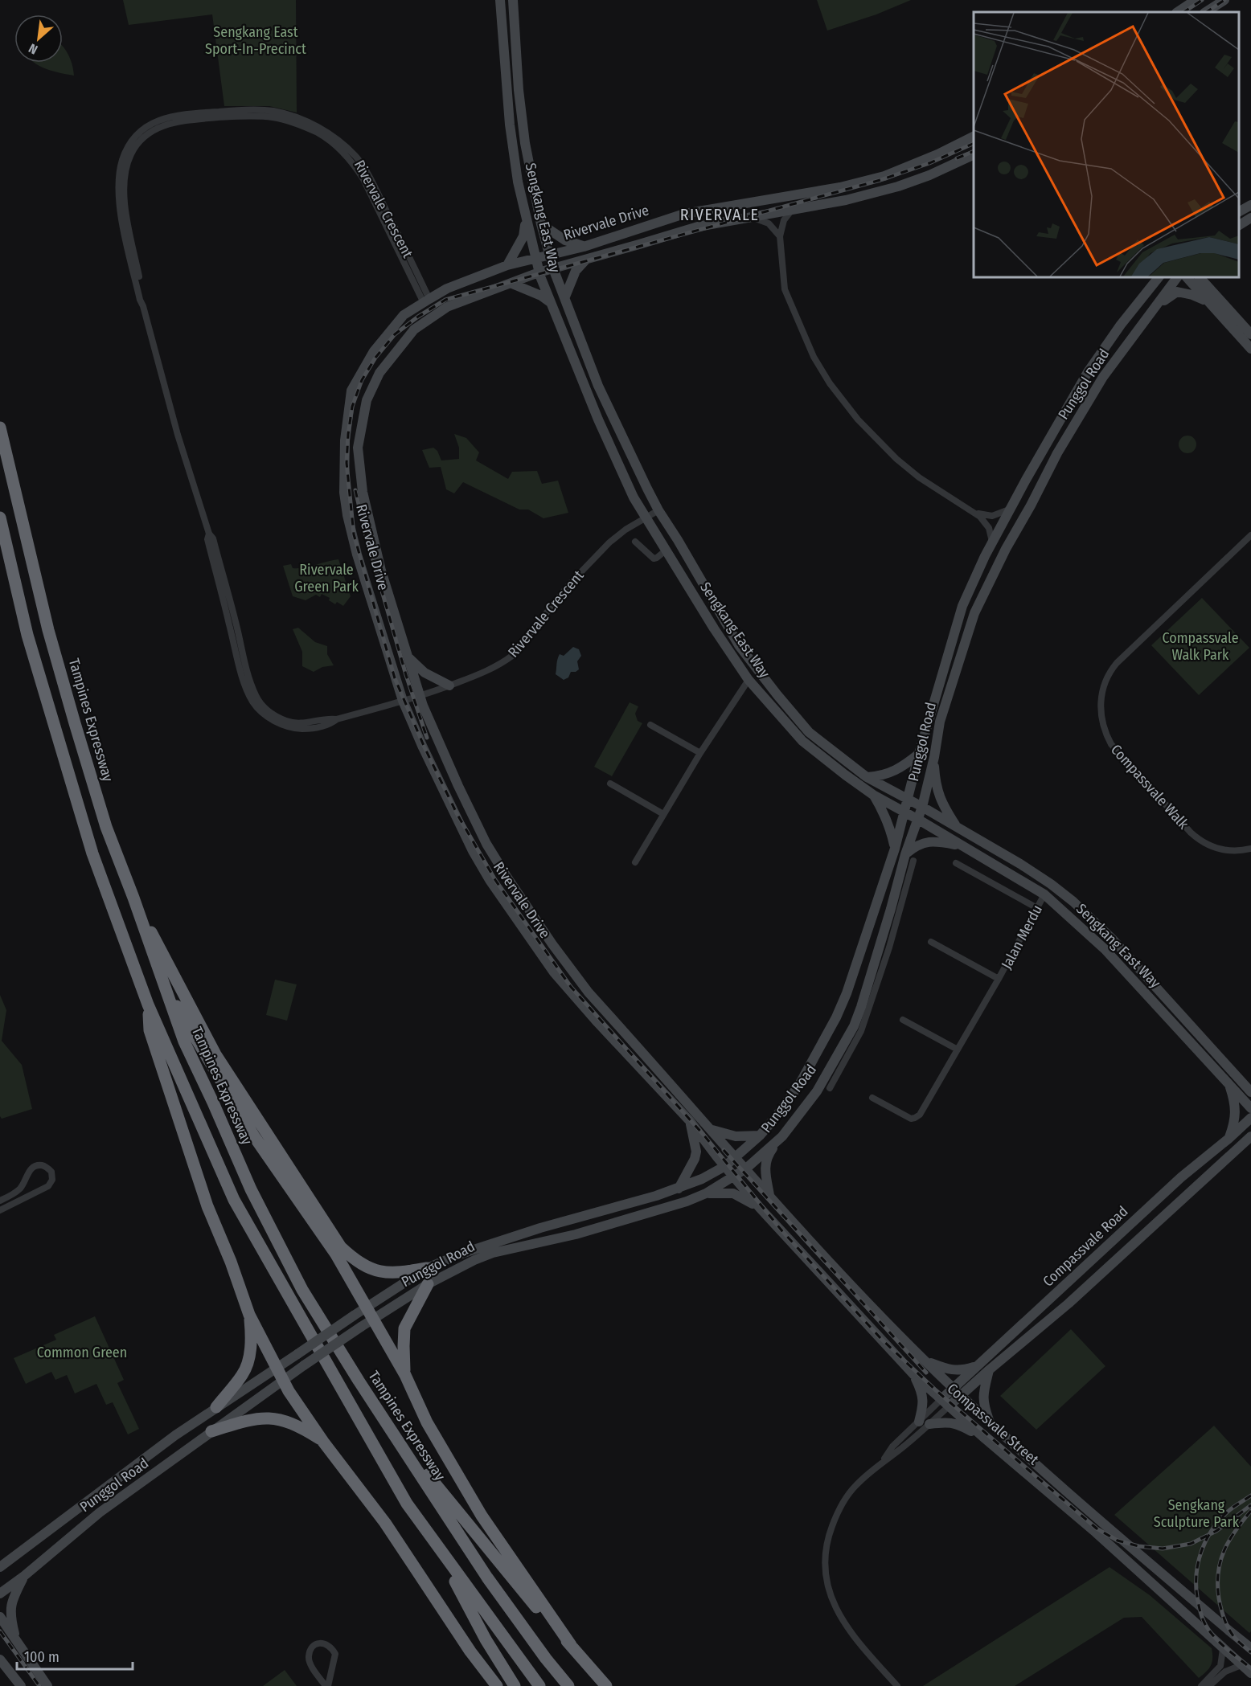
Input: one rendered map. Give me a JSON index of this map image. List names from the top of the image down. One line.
{"streets":{"highway":["Tampines Expressway"],"main road":["Sengkang East Way","Rivervale Drive","Punggol Road","Compassvale Road","Compassvale Street"],"street":["Rivervale Crescent","Compassvale Walk","Jalan Merdu"]},"crossings":[["Rivervale Crescent","Sengkang East Way"],["Rivervale Crescent","Rivervale Drive"],["Sengkang East Way","Rivervale Drive"],["Sengkang East Way","Punggol Road"],["Sengkang East Way","Jalan Merdu"],["Rivervale Drive","Punggol Road"],["Rivervale Drive","Compassvale Street"],["Punggol Road","Compassvale Street"],["Compassvale Road","Compassvale Street"]],"districts":["RIVERVALE"],"parks":["Sengkang East Sport-In-Precinct","Rivervale Green Park","Compassvale Walk Park","Common Green","Sengkang Sculpture Park"],"scale_bar":"100 m","north":"bottom left"}
